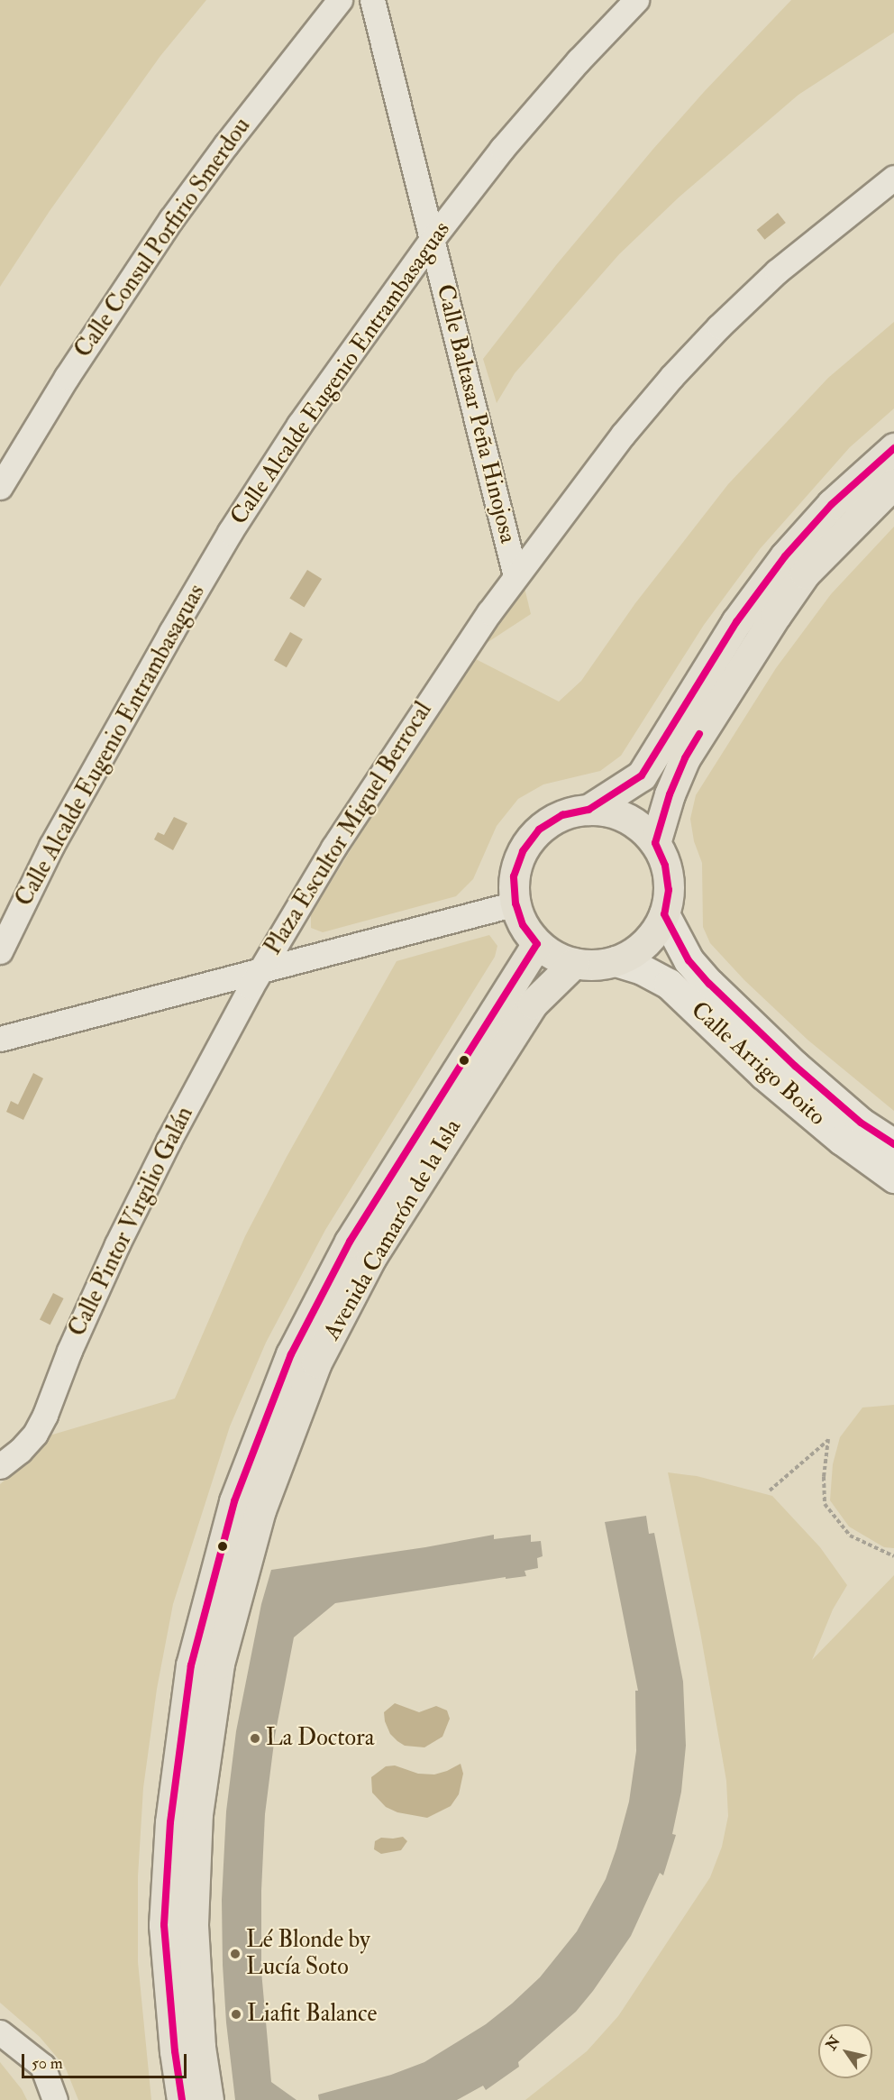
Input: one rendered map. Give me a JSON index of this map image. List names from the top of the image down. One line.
{"streets":{"main road":["Calle Arrigo Boito","Avenida Camarón de la Isla"],"street":["Calle Consul Porfirio Smerdou","Calle Alcalde Eugenio Entrambasaguas","Calle Baltasar Peña Hinojosa","Plaza Escultor Miguel Berrocal","Calle Pintor Virgilio Galán"]},"crossings":[["Calle Alcalde Eugenio Entrambasaguas","Calle Baltasar Peña Hinojosa"],["Calle Baltasar Peña Hinojosa","Plaza Escultor Miguel Berrocal"],["Plaza Escultor Miguel Berrocal","Calle Arrigo Boito"],["Plaza Escultor Miguel Berrocal","Calle Pintor Virgilio Galán"],["Plaza Escultor Miguel Berrocal","Avenida Camarón de la Isla"],["Calle Arrigo Boito","Avenida Camarón de la Isla"]],"places":["La Doctora","Lé Blonde by Lucía Soto","Liafit Balance"],"scale_bar":"50 m","north":"top left"}
